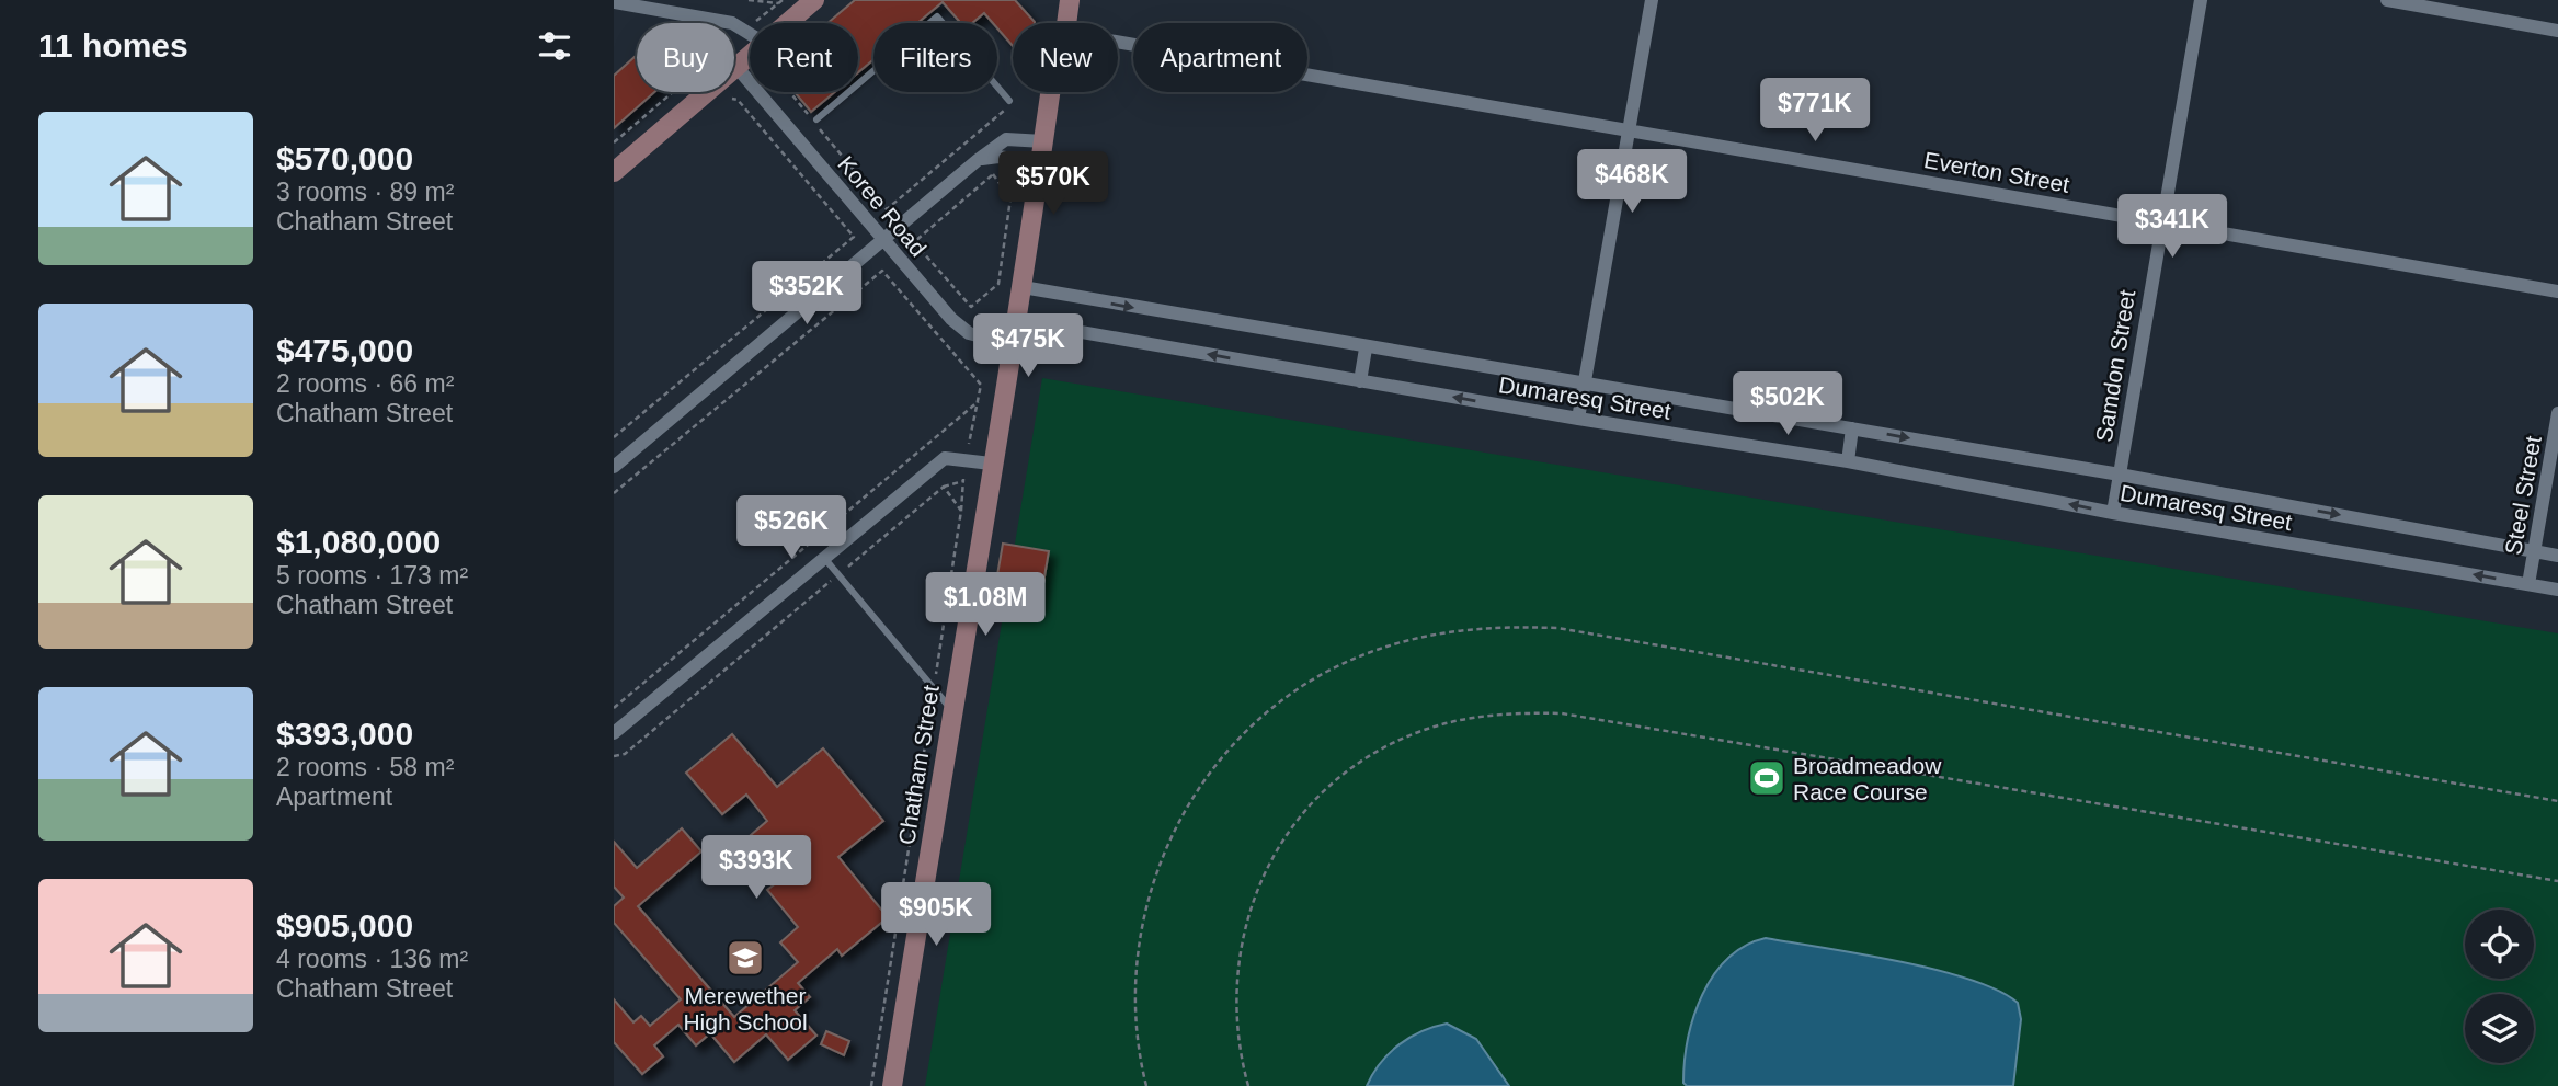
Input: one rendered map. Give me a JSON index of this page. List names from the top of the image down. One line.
{"streets":{"street":["Everton Street","Koree Road","Samdon Street","Dumaresq Street","Steel Street","Chatham Street"]},"crossings":[["Everton Street","Samdon Street"],["Koree Road","Chatham Street"],["Samdon Street","Dumaresq Street"],["Dumaresq Street","Steel Street"],["Dumaresq Street","Chatham Street"]],"places":{"sports":["Broadmeadow Race Course"],"school or university":["Merewether High School"]},"page":{"heading":"11 homes","chip":["Buy","Rent","Filters","New","Apartment"],"price":["$771K","$468K","$570K","$341K","$352K","$475K","$502K","$526K","$1.08M","$393K","$905K"],"list":[{"name":"$570,000","note":"3 rooms · 89 m² · Chatham Street"},{"name":"$475,000","note":"2 rooms · 66 m² · Chatham Street"},{"name":"$1,080,000","note":"5 rooms · 173 m² · Chatham Street"},{"name":"$393,000","note":"2 rooms · 58 m² · Apartment"},{"name":"$905,000","note":"4 rooms · 136 m² · Chatham Street"}]}}
